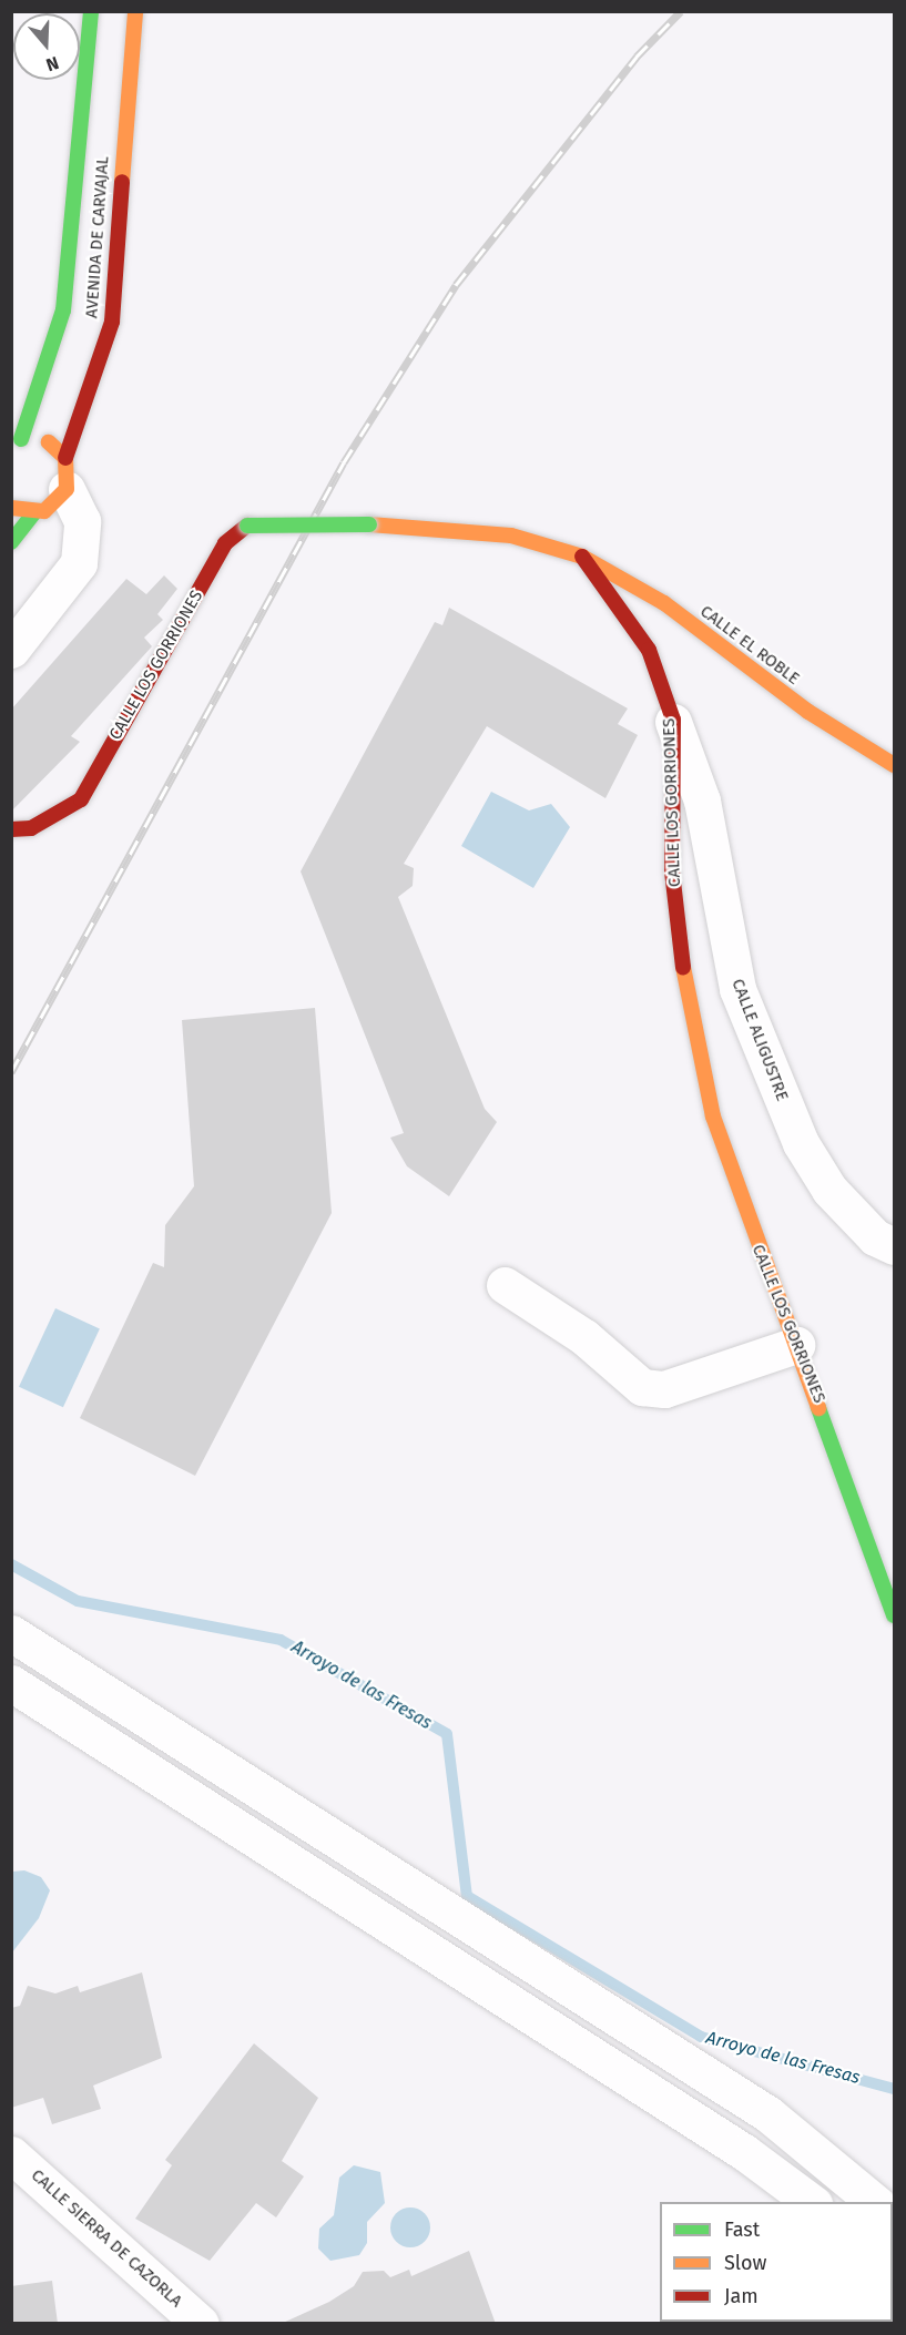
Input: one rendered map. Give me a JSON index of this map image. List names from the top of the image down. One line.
{"streets":{"street":["AVENIDA DE CARVAJAL","CALLE EL ROBLE","CALLE LOS GORRIONES","CALLE ALIGUSTRE","CALLE SIERRA DE CAZORLA"]},"crossings":[["CALLE EL ROBLE","CALLE LOS GORRIONES"],["CALLE LOS GORRIONES","CALLE ALIGUSTRE"]],"water":["Arroyo de las Fresas"],"legend":["Fast","Slow","Jam"],"north":"bottom"}
